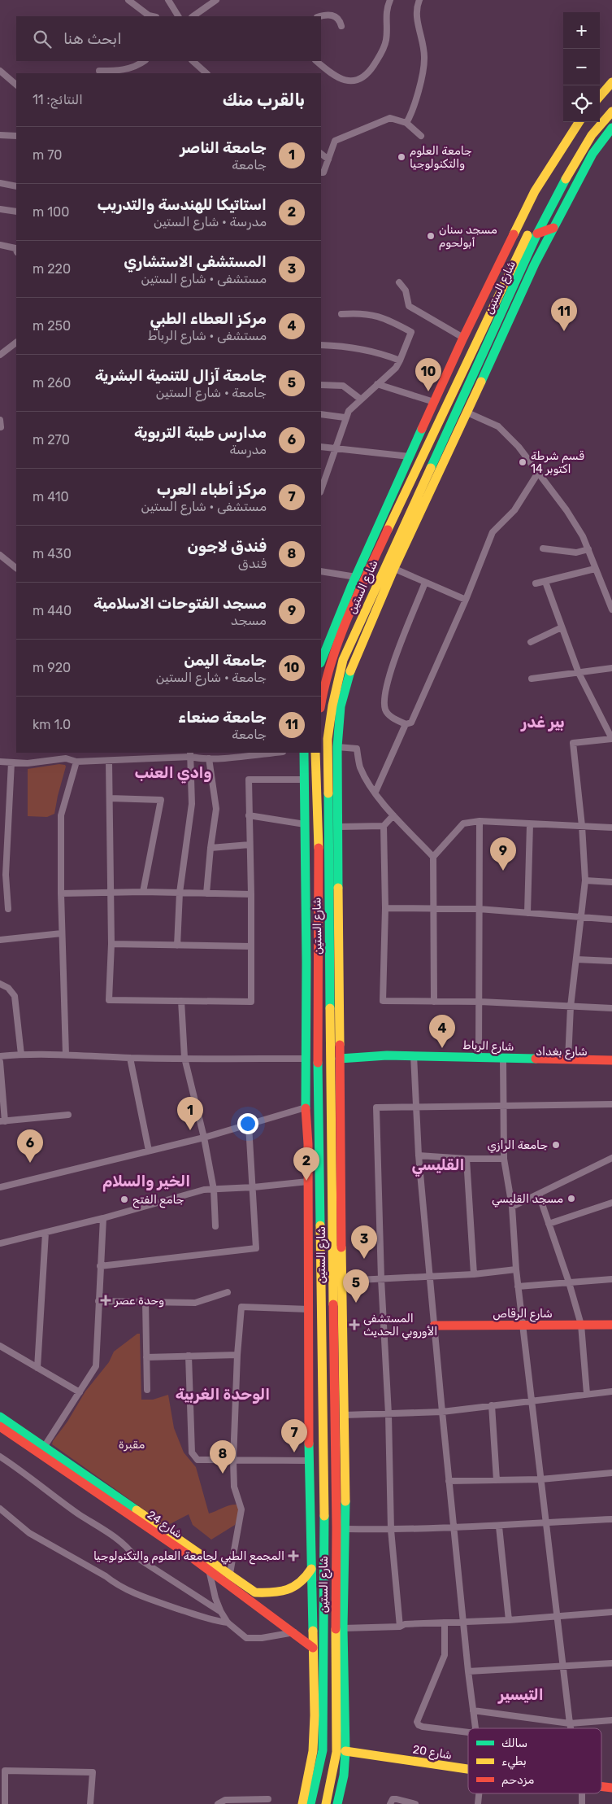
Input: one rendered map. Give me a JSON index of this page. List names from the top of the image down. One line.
{"streets":{"main road":["شارع الستين","شارع الرباط","شارع بغداد","شارع الرقاص","شارع 24","شارع 20"]},"crossings":[["شارع الستين","شارع الرباط"],["شارع الستين","شارع 24"],["شارع الستين","شارع 20"],["شارع الرباط","شارع بغداد"]],"districts":["بير غدر","وادي العنب","القليسي","الخير والسلام","الوحدة الغربية","التيسير"],"parks":["مقبرة"],"places":{"other":["جامعة العلوم والتكنولوجيا","مسجد سنان أبولحوم","قسم شرطة 14 اكتوبر","جامعة الرازي","مسجد القليسي","جامع الفتح"],"health":["وحدة عصر","المستشفى الأوروبي الحديث","المجمع الطبي لجامعة العلوم والتكنولوجيا"]},"legend":["سالك","بطيء","مزدحم"],"page":{"map_buttons":["+","−"],"search":"ابحث هنا","heading":["بالقرب منك","النتائج: 11"],"list":[{"mark":"1","name":"جامعة الناصر","note":"جامعة","value":"70 m"},{"mark":"2","name":"استاتيكا للهندسة والتدريب","note":"مدرسة · شارع الستين","value":"100 m"},{"mark":"3","name":"المستشفى الاستشاري","note":"مستشفى · شارع الستين","value":"220 m"},{"mark":"4","name":"مركز العطاء الطبي","note":"مستشفى · شارع الرباط","value":"250 m"},{"mark":"5","name":"جامعة آزال للتنمية البشرية","note":"جامعة · شارع الستين","value":"260 m"},{"mark":"6","name":"مدارس طيبة التربوية","note":"مدرسة","value":"270 m"},{"mark":"7","name":"مركز أطباء العرب","note":"مستشفى · شارع الستين","value":"410 m"},{"mark":"8","name":"فندق لاجون","note":"فندق","value":"430 m"},{"mark":"9","name":"مسجد الفتوحات الاسلامية","note":"مسجد","value":"440 m"},{"mark":"10","name":"جامعة اليمن","note":"جامعة · شارع الستين","value":"920 m"},{"mark":"11","name":"جامعة صنعاء","note":"جامعة","value":"1.0 km"}],"pins":["11","10","9","4","1","6","2","3","5","7","8"]}}
